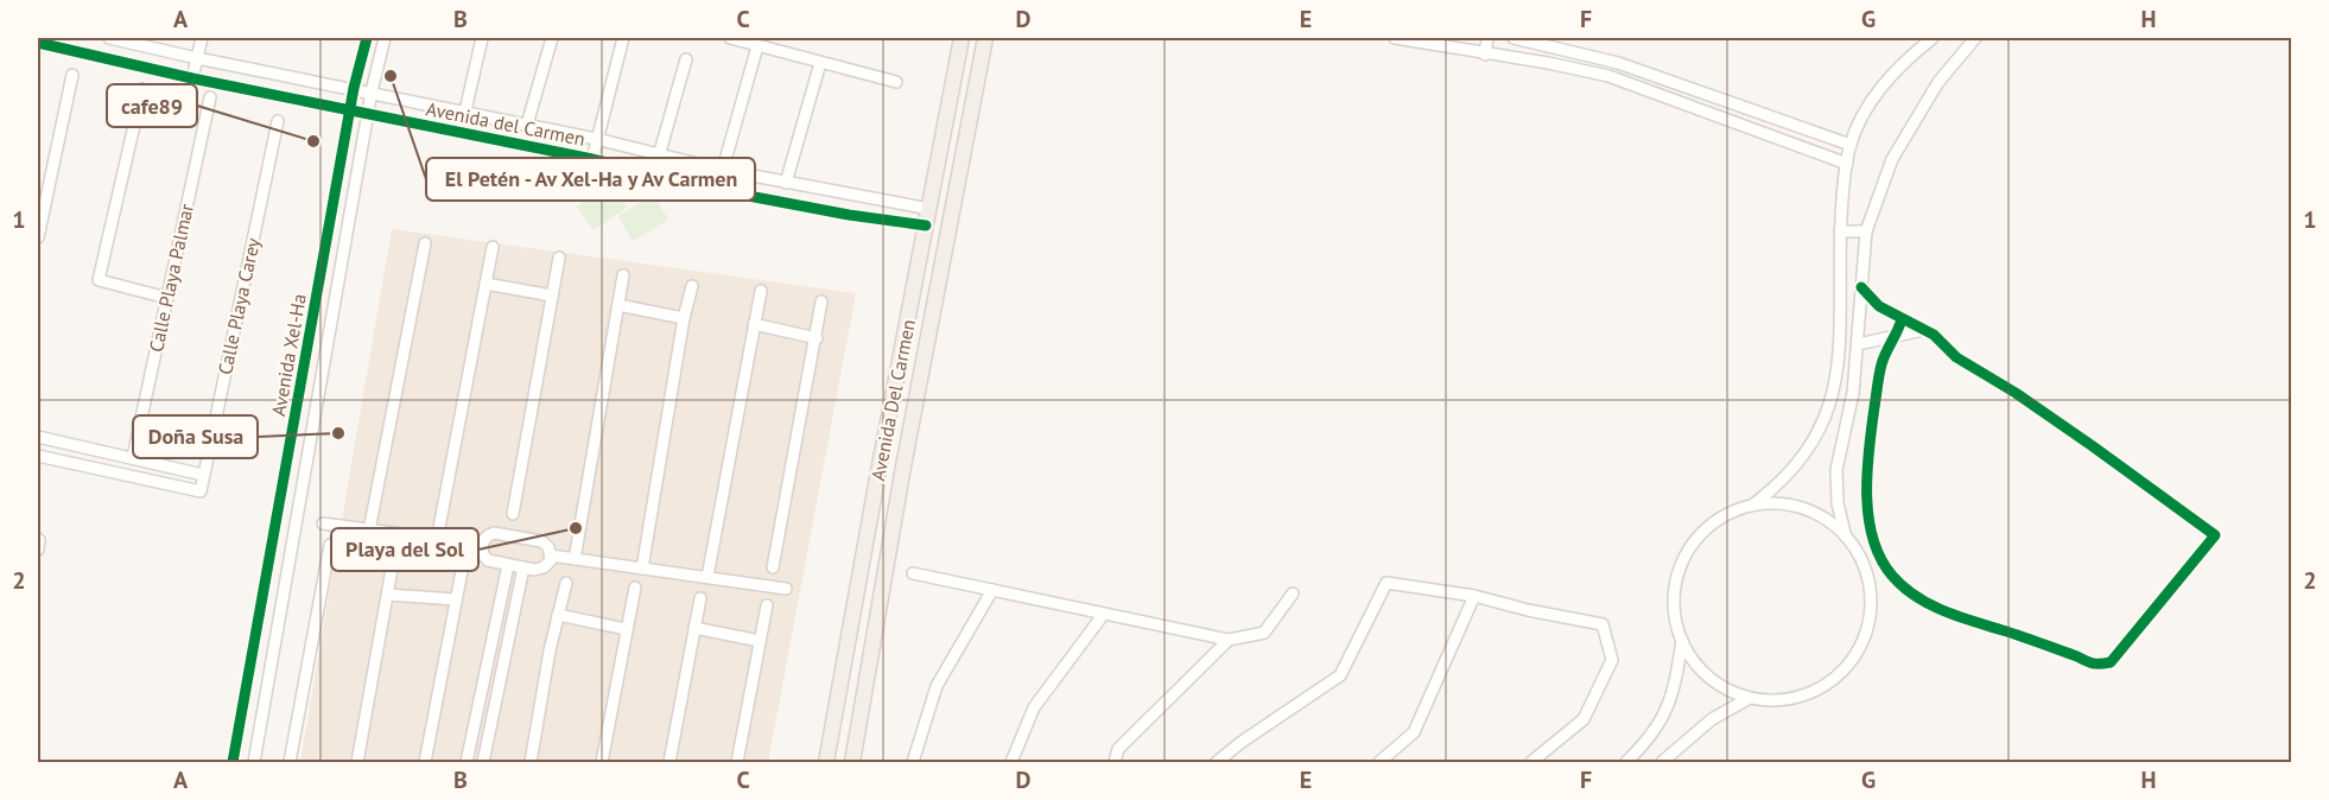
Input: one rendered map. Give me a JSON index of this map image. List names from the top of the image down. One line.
{"streets":{"main road":["Avenida Del Carmen"],"street":["Avenida del Carmen","Calle Playa Palmar","Calle Playa Carey","Avenida Xel-Ha"]},"crossings":[["Avenida del Carmen","Avenida Xel-Ha"],["Avenida del Carmen","Avenida Del Carmen"]],"places":["El Petén - Av Xel-Ha y Av Carmen","cafe89","Doña Susa","Playa del Sol"],"grid":{"columns":["A","B","C","D","E","F","G","H"],"rows":["1","2"]}}
